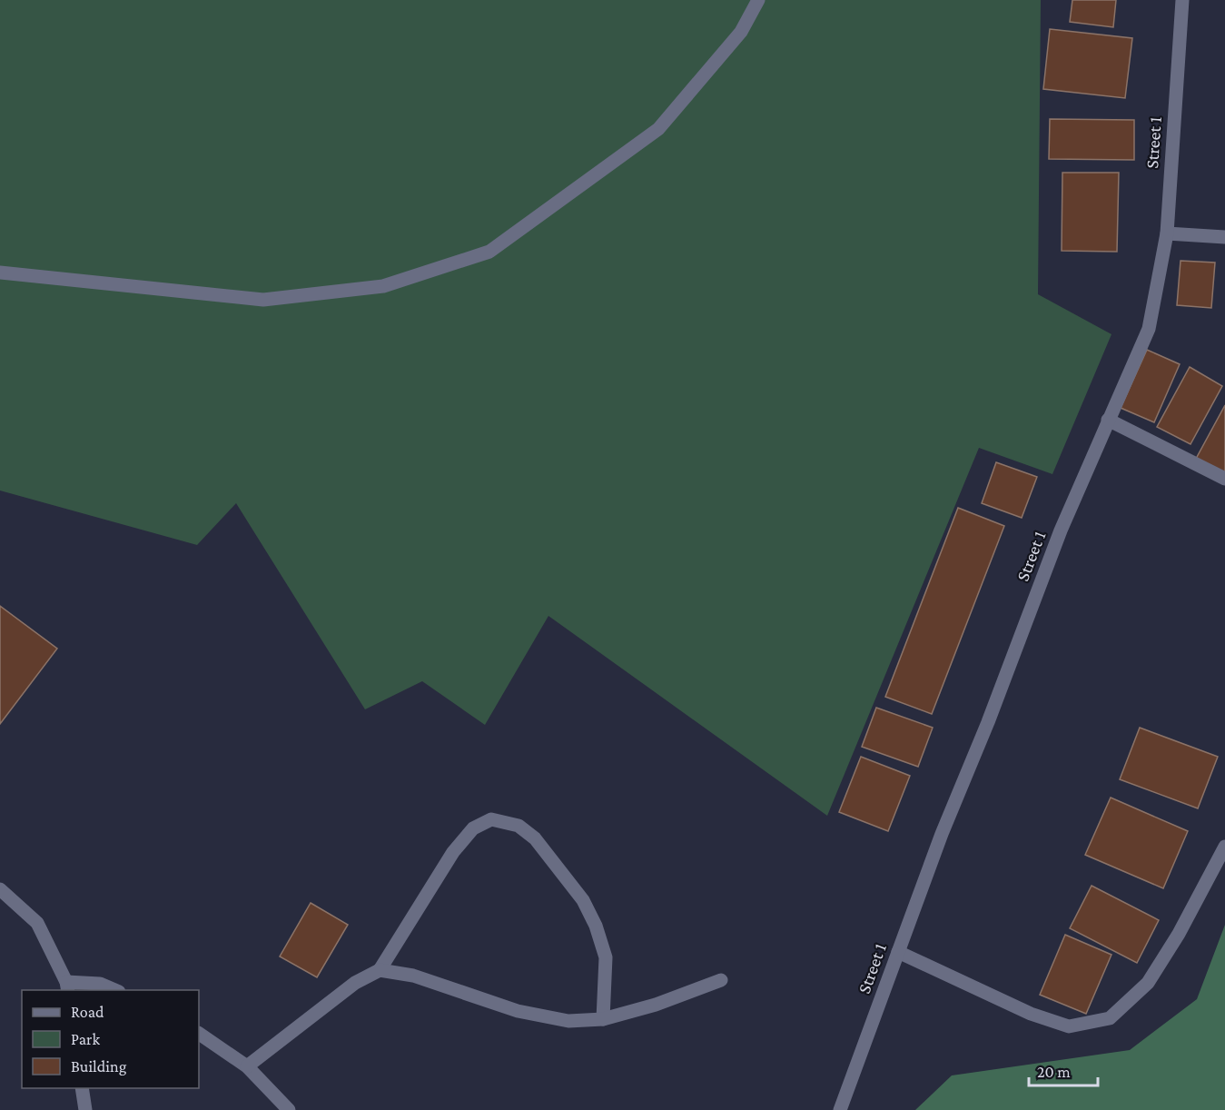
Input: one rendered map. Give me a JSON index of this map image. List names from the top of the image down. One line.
{"streets":{"street":["Street 1"]},"legend":["Road","Park","Building"],"scale_bar":"20 m"}
